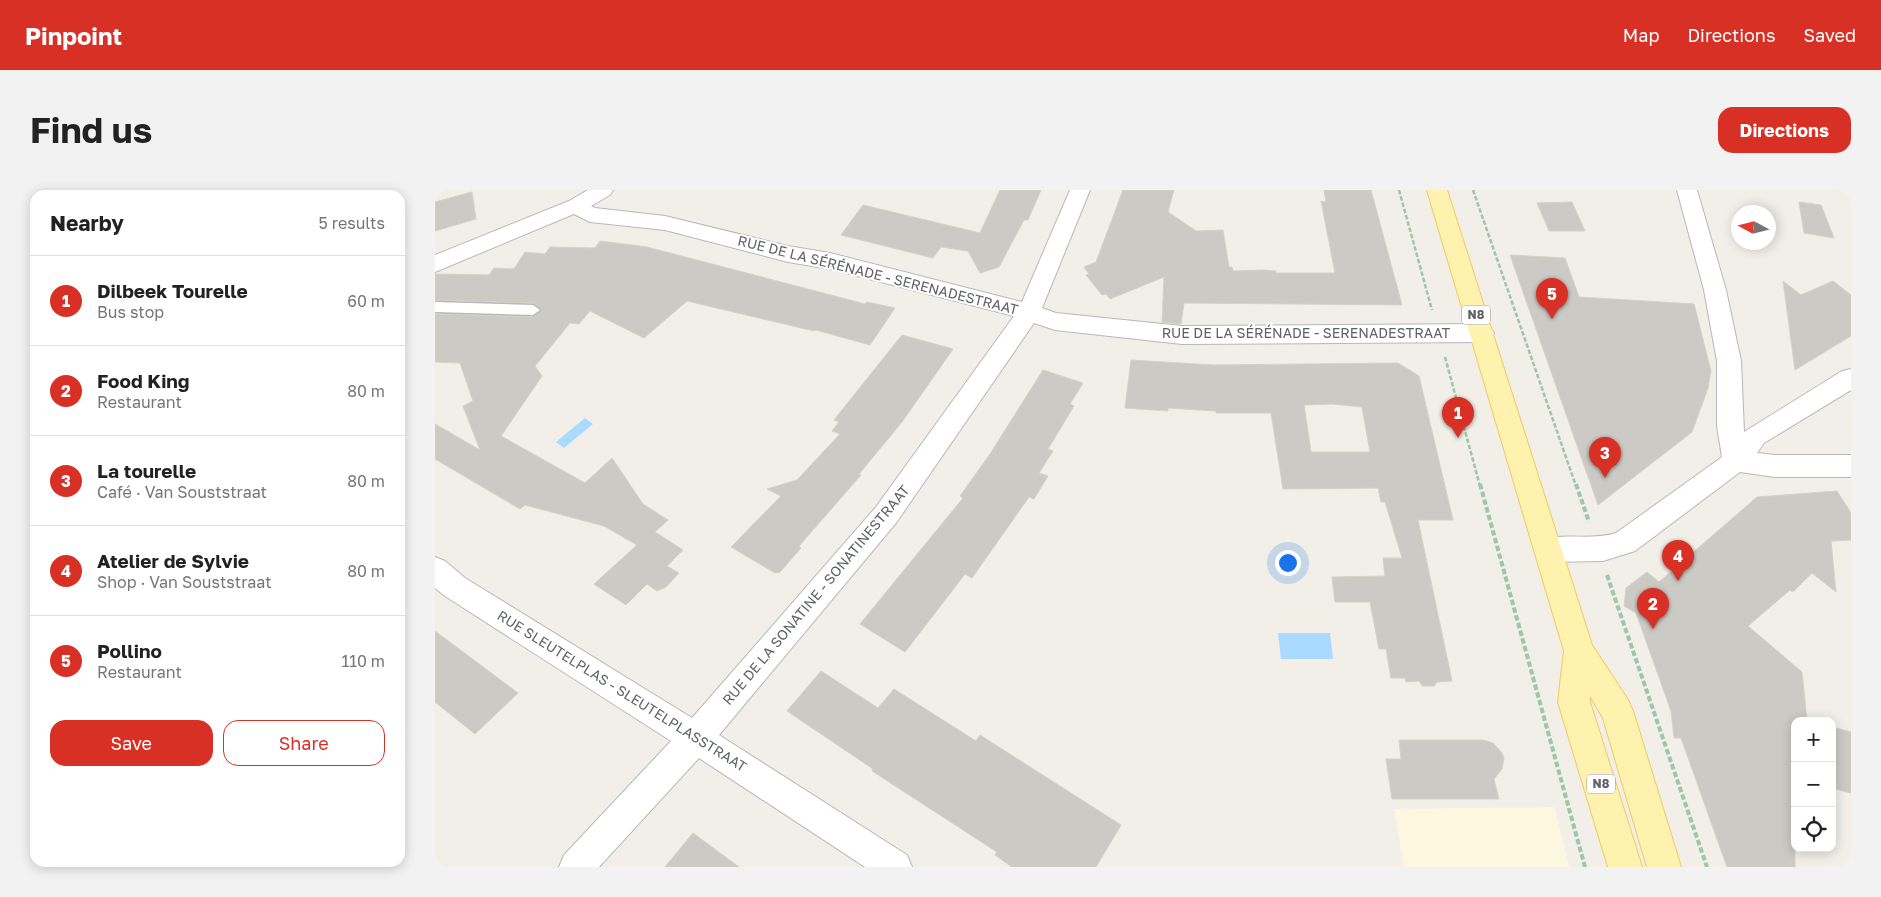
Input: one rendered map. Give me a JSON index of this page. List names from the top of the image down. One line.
{"streets":{"main road":["N8"],"street":["RUE DE LA SÉRÉNADE - SERENADESTRAAT","RUE DE LA SONATINE - SONATINESTRAAT","RUE SLEUTELPLAS - SLEUTELPLASSTRAAT"]},"crossings":[["RUE DE LA SÉRÉNADE - SERENADESTRAAT","N8"],["RUE DE LA SÉRÉNADE - SERENADESTRAAT","RUE DE LA SONATINE - SONATINESTRAAT"],["RUE DE LA SONATINE - SONATINESTRAAT","RUE SLEUTELPLAS - SLEUTELPLASSTRAAT"]],"north":"left","page":{"header":"Pinpoint","nav":["Map","Directions","Saved"],"buttons":["Directions",["Save","Share"]],"title":"Find us","heading":["Nearby","5 results"],"list":[{"mark":"1","name":"Dilbeek Tourelle","note":"Bus stop","value":"60 m"},{"mark":"2","name":"Food King","note":"Restaurant","value":"80 m"},{"mark":"3","name":"La tourelle","note":"Café · Van Souststraat","value":"80 m"},{"mark":"4","name":"Atelier de Sylvie","note":"Shop · Van Souststraat","value":"80 m"},{"mark":"5","name":"Pollino","note":"Restaurant","value":"110 m"}],"pins":["5","1","3","4","2"],"map_buttons":["+","−"]}}
